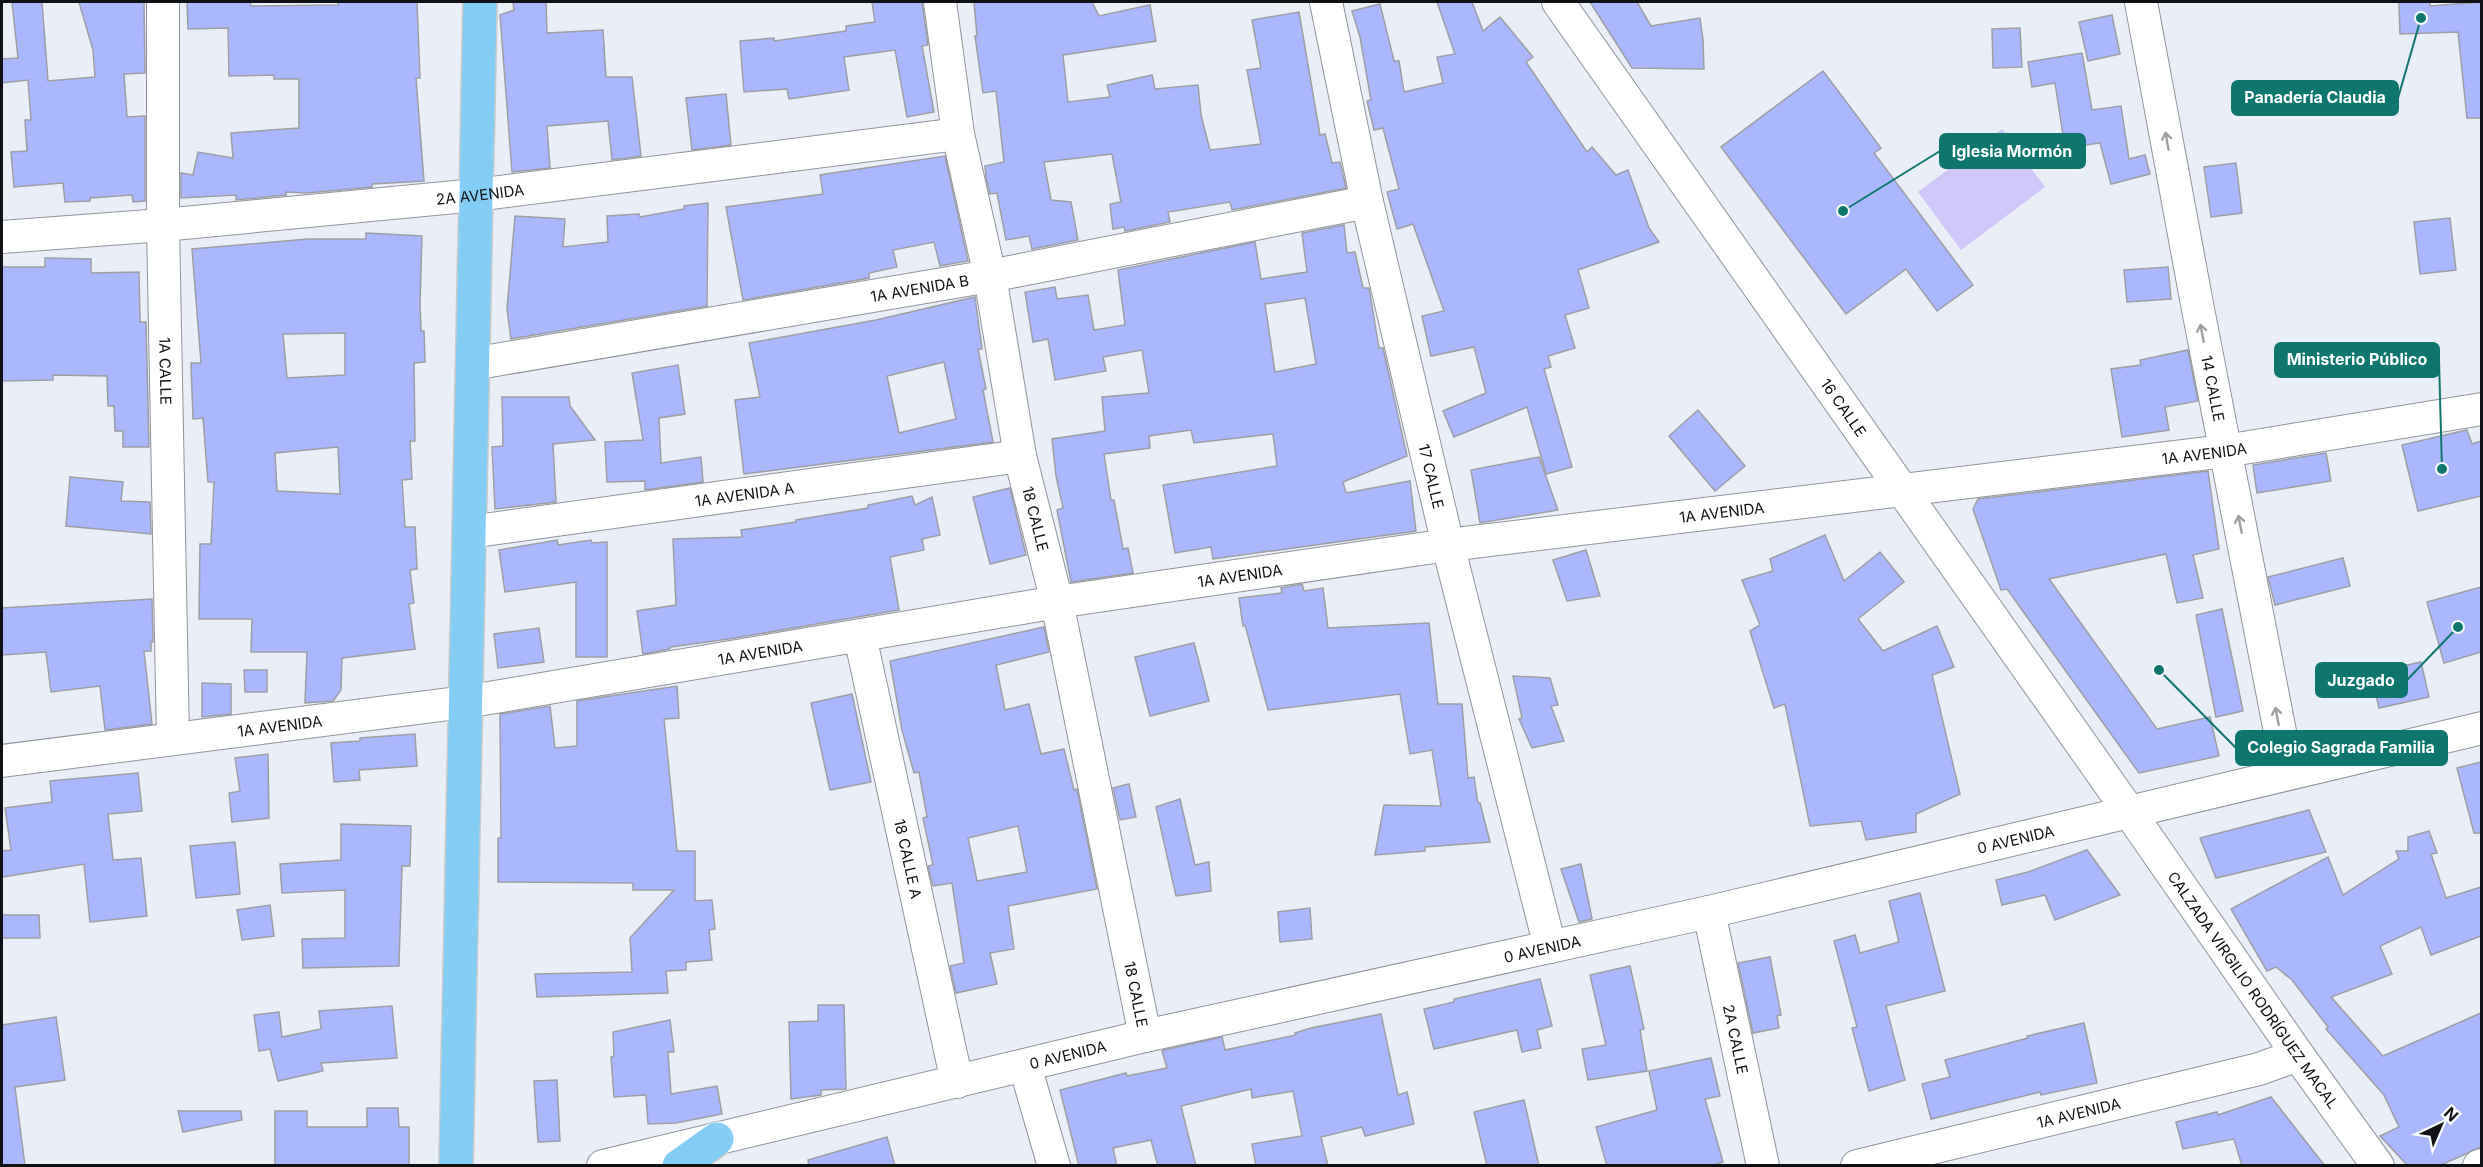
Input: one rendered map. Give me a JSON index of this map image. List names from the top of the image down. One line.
{"streets":{"street":["2A AVENIDA","1A AVENIDA B","1A CALLE","14 CALLE","16 CALLE","1A AVENIDA","17 CALLE","1A AVENIDA A","18 CALLE","0 AVENIDA","18 CALLE A","CALZADA VIRGILIO RODRÍGUEZ MACAL","2A CALLE"]},"crossings":[["2A AVENIDA","1A CALLE"],["2A AVENIDA","18 CALLE"],["1A AVENIDA B","17 CALLE"],["1A AVENIDA B","18 CALLE"],["1A CALLE","1A AVENIDA"],["14 CALLE","1A AVENIDA"],["14 CALLE","0 AVENIDA"],["16 CALLE","1A AVENIDA"],["16 CALLE","0 AVENIDA"],["16 CALLE","CALZADA VIRGILIO RODRÍGUEZ MACAL"],["1A AVENIDA","17 CALLE"],["1A AVENIDA","18 CALLE"],["1A AVENIDA","18 CALLE A"],["1A AVENIDA","CALZADA VIRGILIO RODRÍGUEZ MACAL"],["17 CALLE","0 AVENIDA"],["1A AVENIDA A","18 CALLE"],["18 CALLE","0 AVENIDA"],["0 AVENIDA","18 CALLE A"],["0 AVENIDA","CALZADA VIRGILIO RODRÍGUEZ MACAL"],["0 AVENIDA","2A CALLE"]],"one_way":["14 CALLE"],"places":["Panadería Claudia","Iglesia Mormón","Ministerio Público","Juzgado","Colegio Sagrada Familia"],"north":"top right"}
